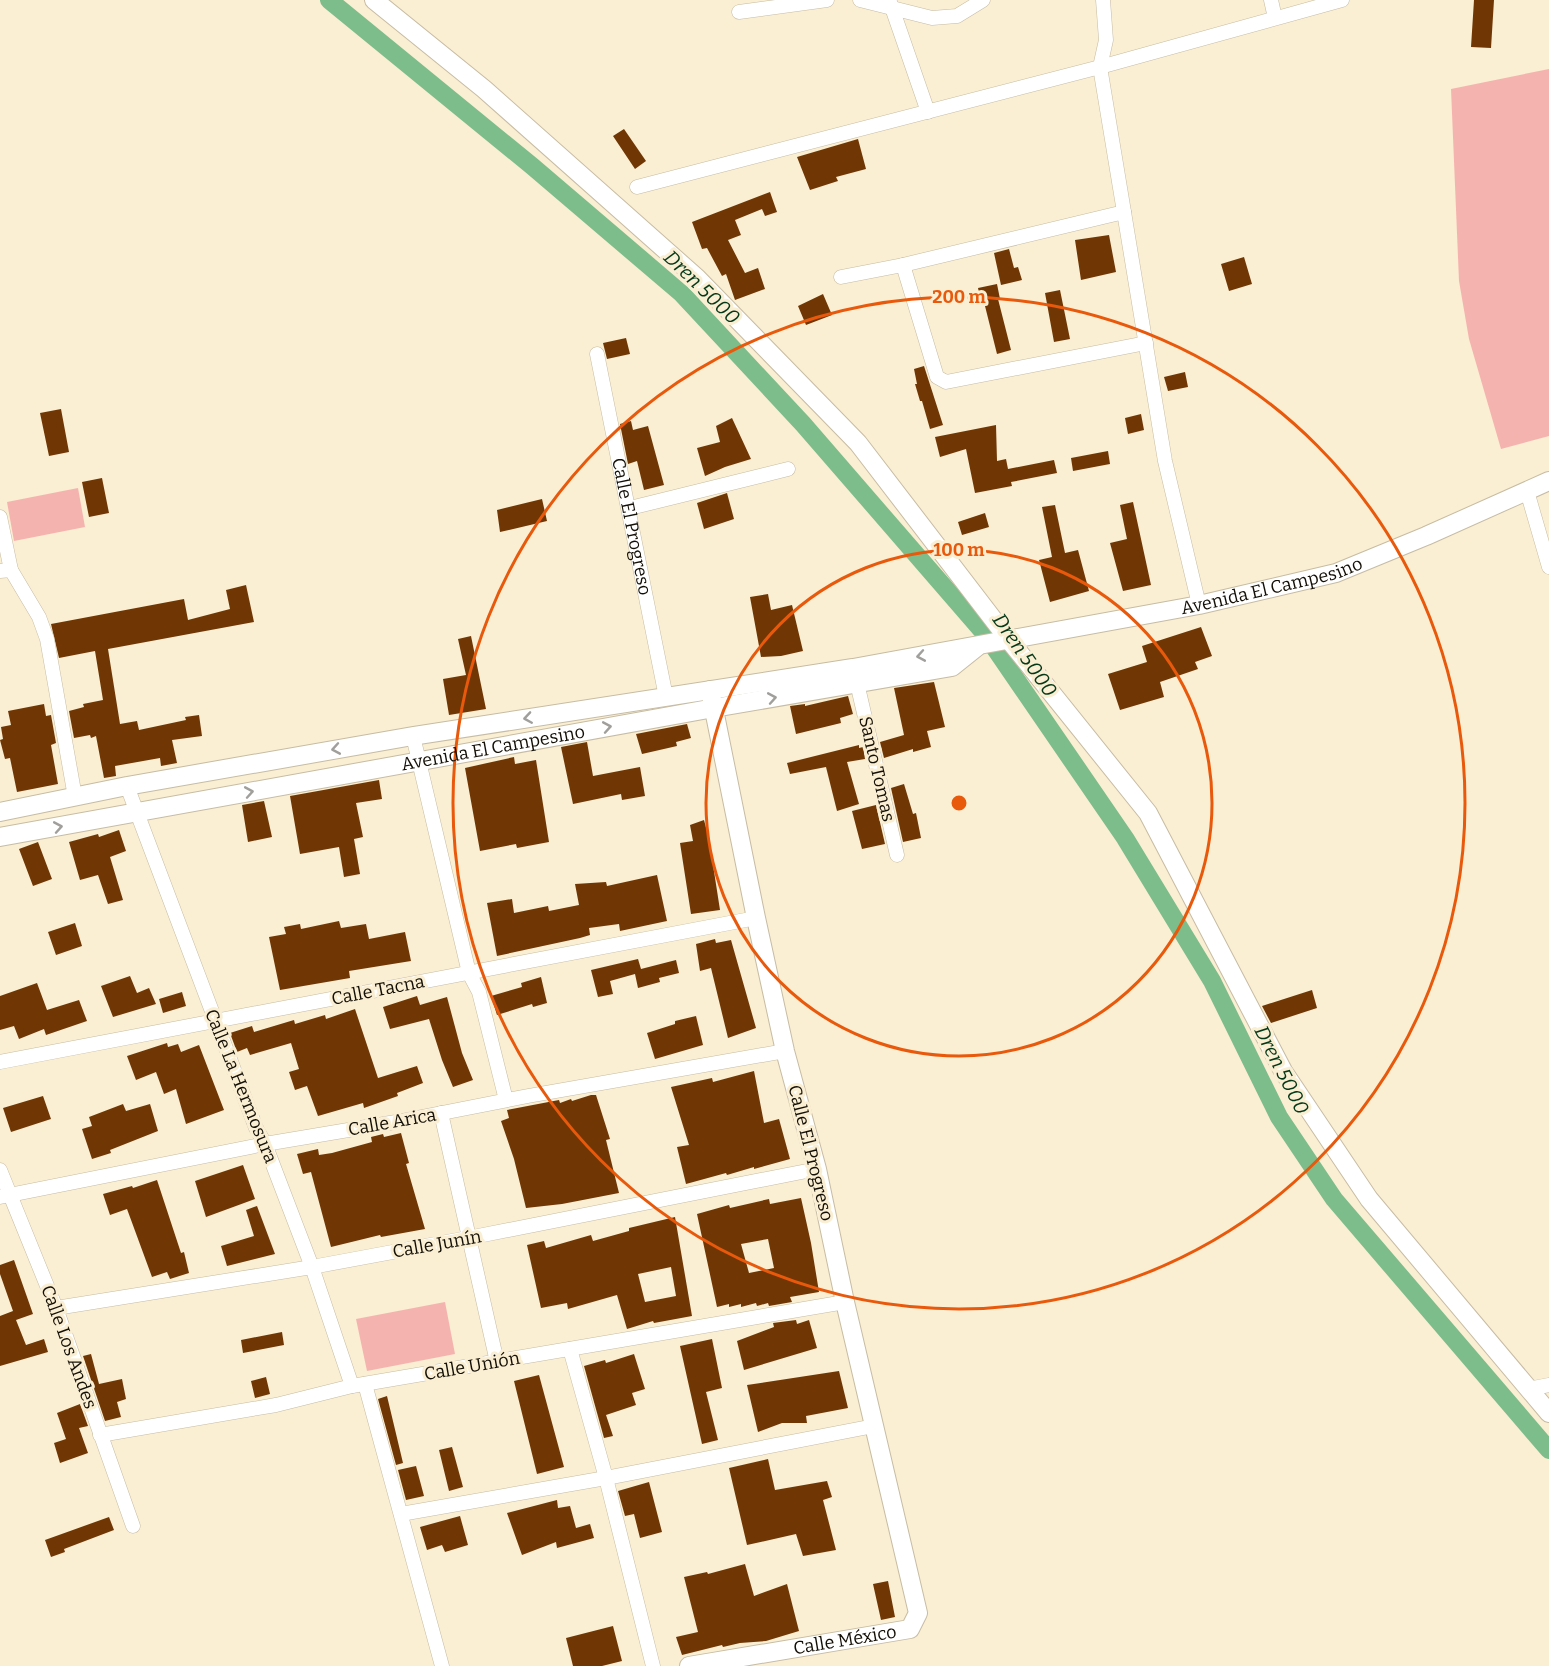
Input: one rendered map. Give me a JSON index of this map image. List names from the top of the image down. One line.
{"streets":{"street":["Calle El Progreso","Avenida El Campesino","Santo Tomas","Calle Tacna","Calle La Hermosura","Calle Arica","Calle Junín","Calle Los Andes","Calle Unión","Calle México"]},"crossings":[["Calle El Progreso","Avenida El Campesino"],["Calle El Progreso","Calle Tacna"],["Calle El Progreso","Calle Arica"],["Calle El Progreso","Calle Junín"],["Calle El Progreso","Calle Unión"],["Calle El Progreso","Calle México"],["Avenida El Campesino","Santo Tomas"],["Avenida El Campesino","Calle La Hermosura"],["Calle Tacna","Calle La Hermosura"],["Calle La Hermosura","Calle Arica"],["Calle La Hermosura","Calle Junín"],["Calle La Hermosura","Calle Unión"],["Calle Arica","Calle Los Andes"],["Calle Junín","Calle Los Andes"],["Calle Los Andes","Calle Unión"]],"water":["Dren 5000"],"rings":["200 m","100 m"]}
